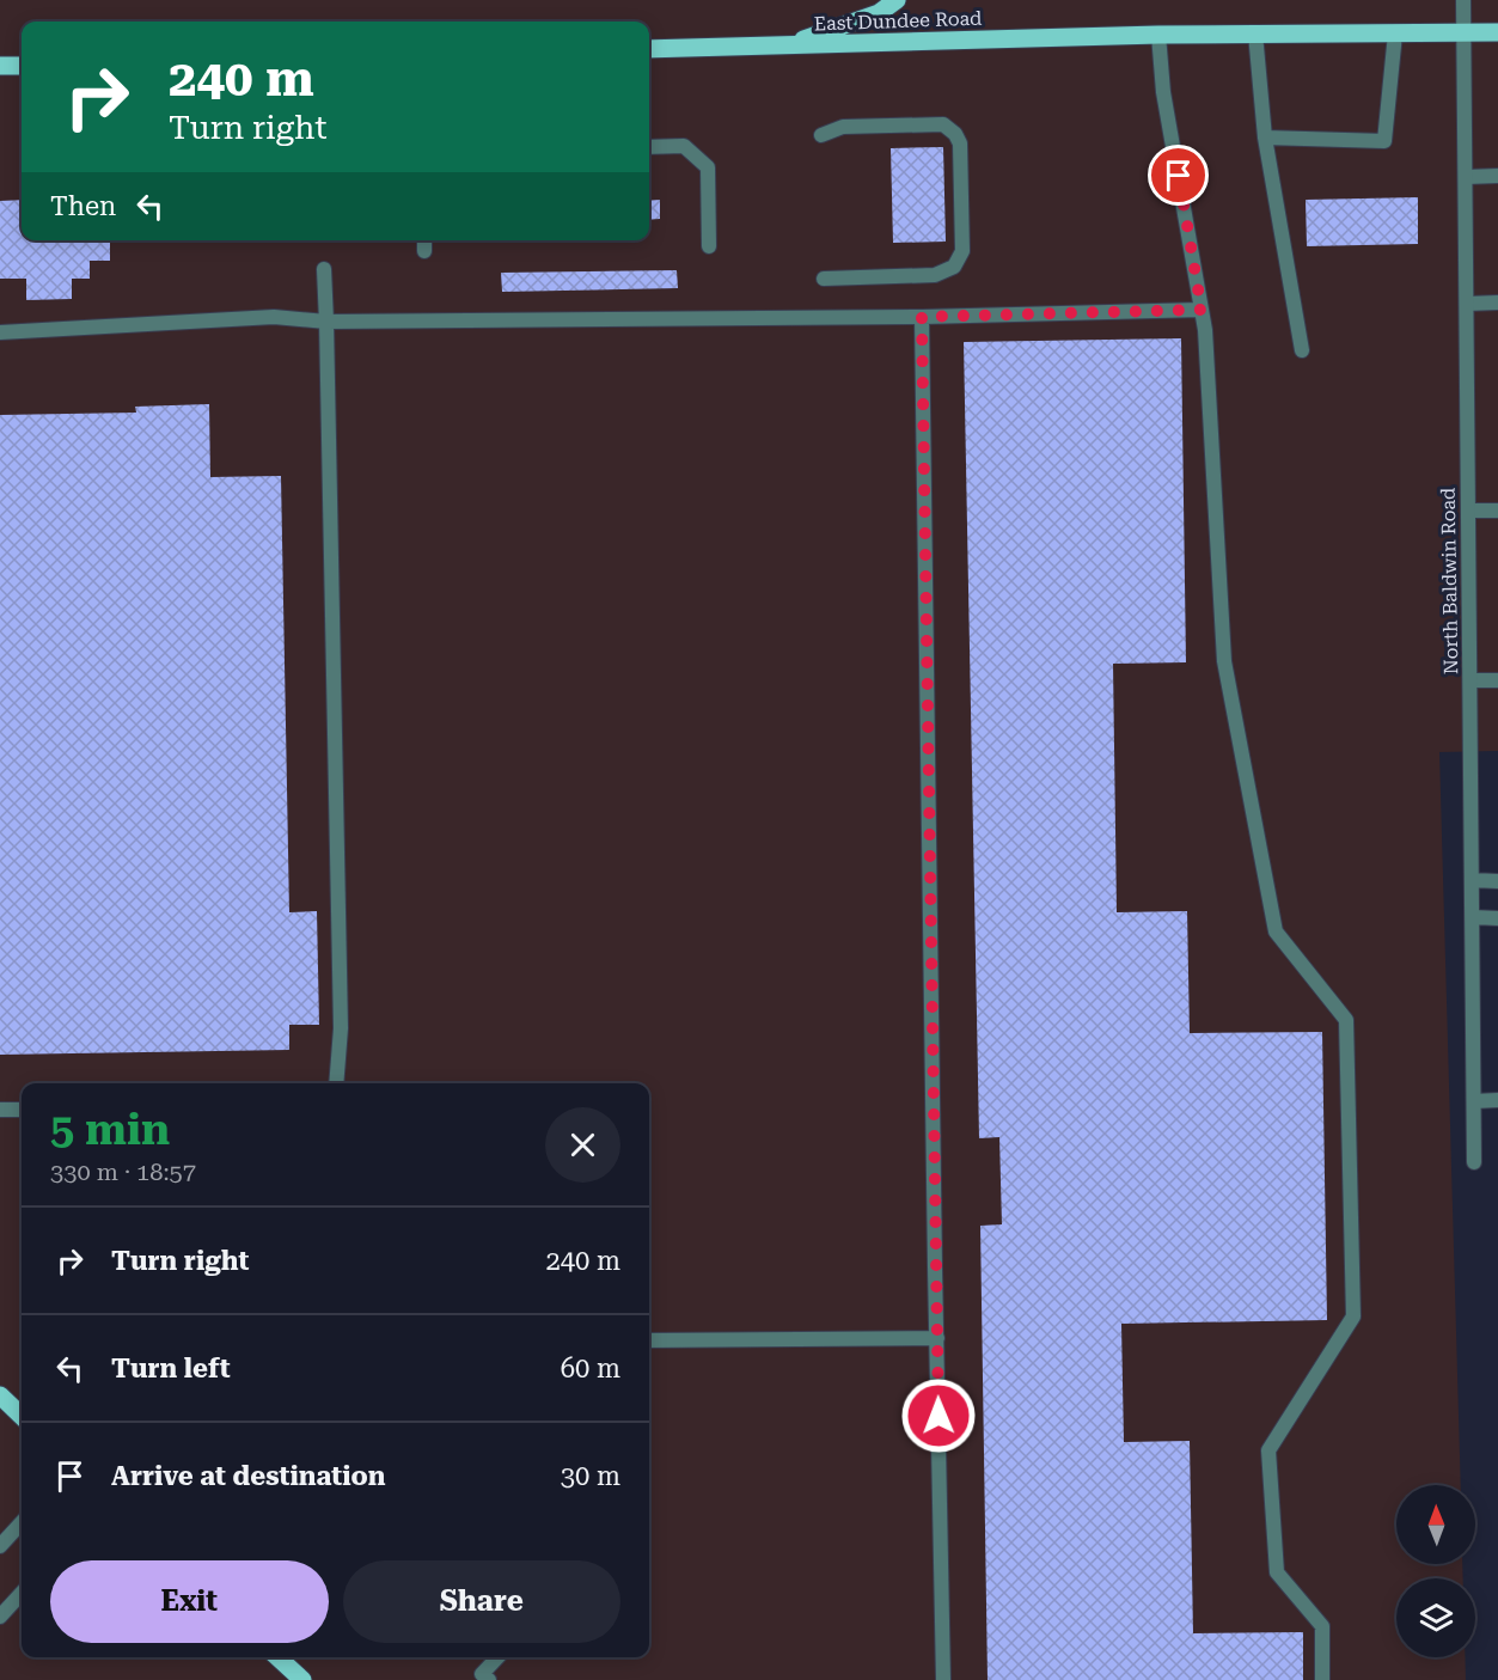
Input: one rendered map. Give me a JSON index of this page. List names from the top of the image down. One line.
{"streets":{"main road":["East Dundee Road"],"street":["North Baldwin Road"]},"crossings":[["East Dundee Road","North Baldwin Road"]],"north":"top","page":{"turn":["240 m","Turn right"],"then":"Then","heading":["5 min","330 m · 18:57"],"list":[{"name":"Turn right","value":"240 m"},{"name":"Turn left","value":"60 m"},{"name":"Arrive at destination","value":"30 m"}],"buttons":["Exit","Share"]}}
